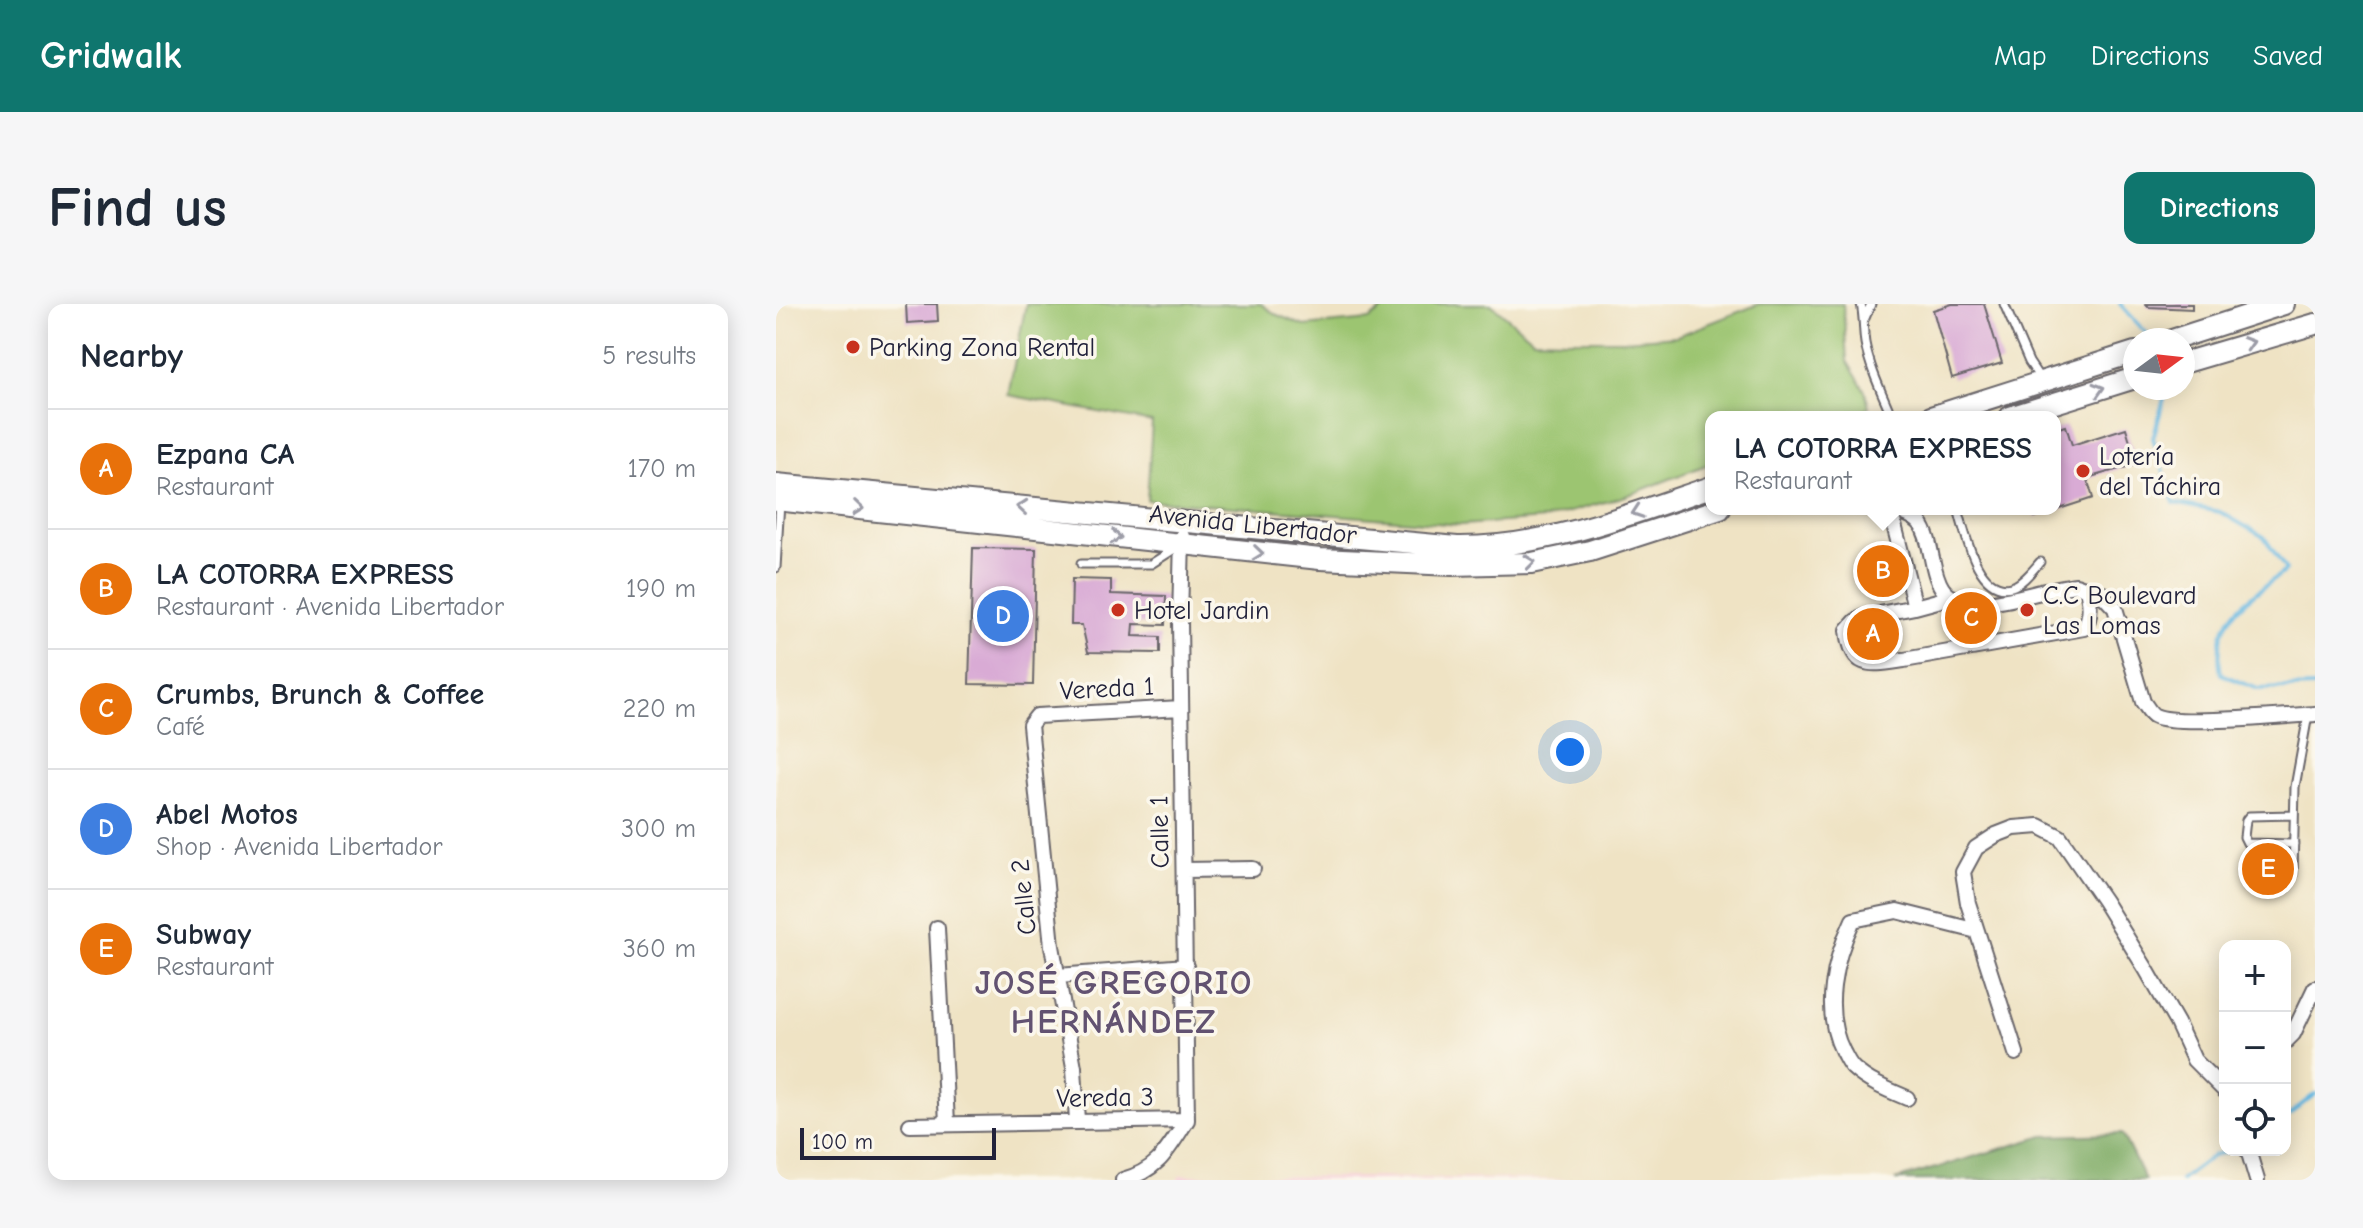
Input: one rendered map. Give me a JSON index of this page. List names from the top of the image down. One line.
{"streets":{"main road":["Avenida Libertador"],"street":["Vereda 1","Calle 1","Calle 2","Vereda 3"]},"crossings":[["Avenida Libertador","Calle 1"],["Vereda 1","Calle 1"],["Vereda 1","Calle 2"],["Calle 1","Vereda 3"],["Calle 2","Vereda 3"]],"districts":["JOSÉ GREGORIO HERNÁNDEZ"],"places":["Parking Zona Rental","Lotería del Táchira","Hotel Jardin","C.C Boulevard Las Lomas"],"scale_bar":"100 m","north":"right","page":{"header":"Gridwalk","nav":["Map","Directions","Saved"],"buttons":"Directions","title":"Find us","heading":["Nearby","5 results"],"list":[{"mark":"A","name":"Ezpana CA","note":"Restaurant","value":"170 m"},{"mark":"B","name":"LA COTORRA EXPRESS","note":"Restaurant · Avenida Libertador","value":"190 m"},{"mark":"C","name":"Crumbs, Brunch & Coffee","note":"Café","value":"220 m"},{"mark":"D","name":"Abel Motos","note":"Shop · Avenida Libertador","value":"300 m"},{"mark":"E","name":"Subway","note":"Restaurant","value":"360 m"}],"popup":["LA COTORRA EXPRESS","Restaurant"],"pins":["B","D","C","A","E"],"map_buttons":["+","−"],"scale":"100 m"}}
